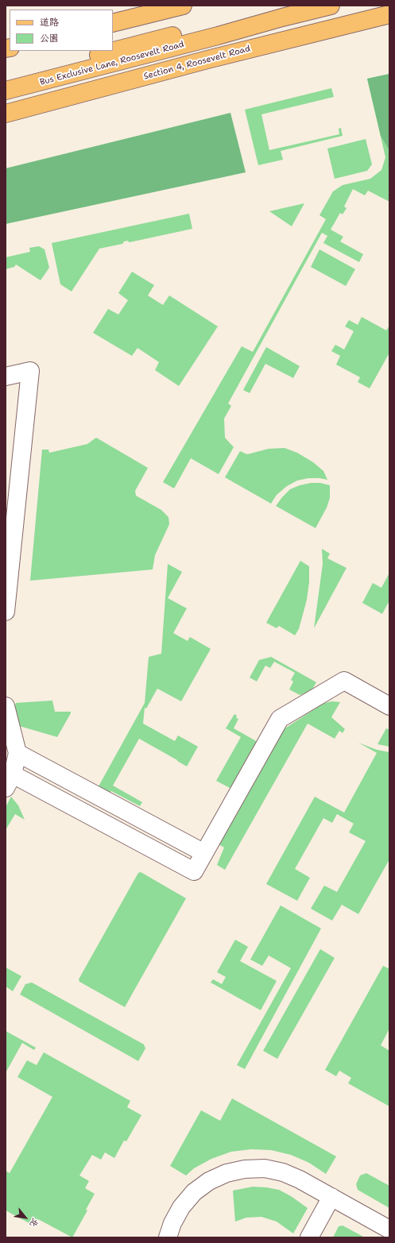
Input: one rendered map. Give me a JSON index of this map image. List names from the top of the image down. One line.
{"streets":{"main road":["Section 4, Roosevelt Road","Bus Exclusive Lane, Roosevelt Road"]},"legend":["道路","公園"],"north":"bottom right"}
